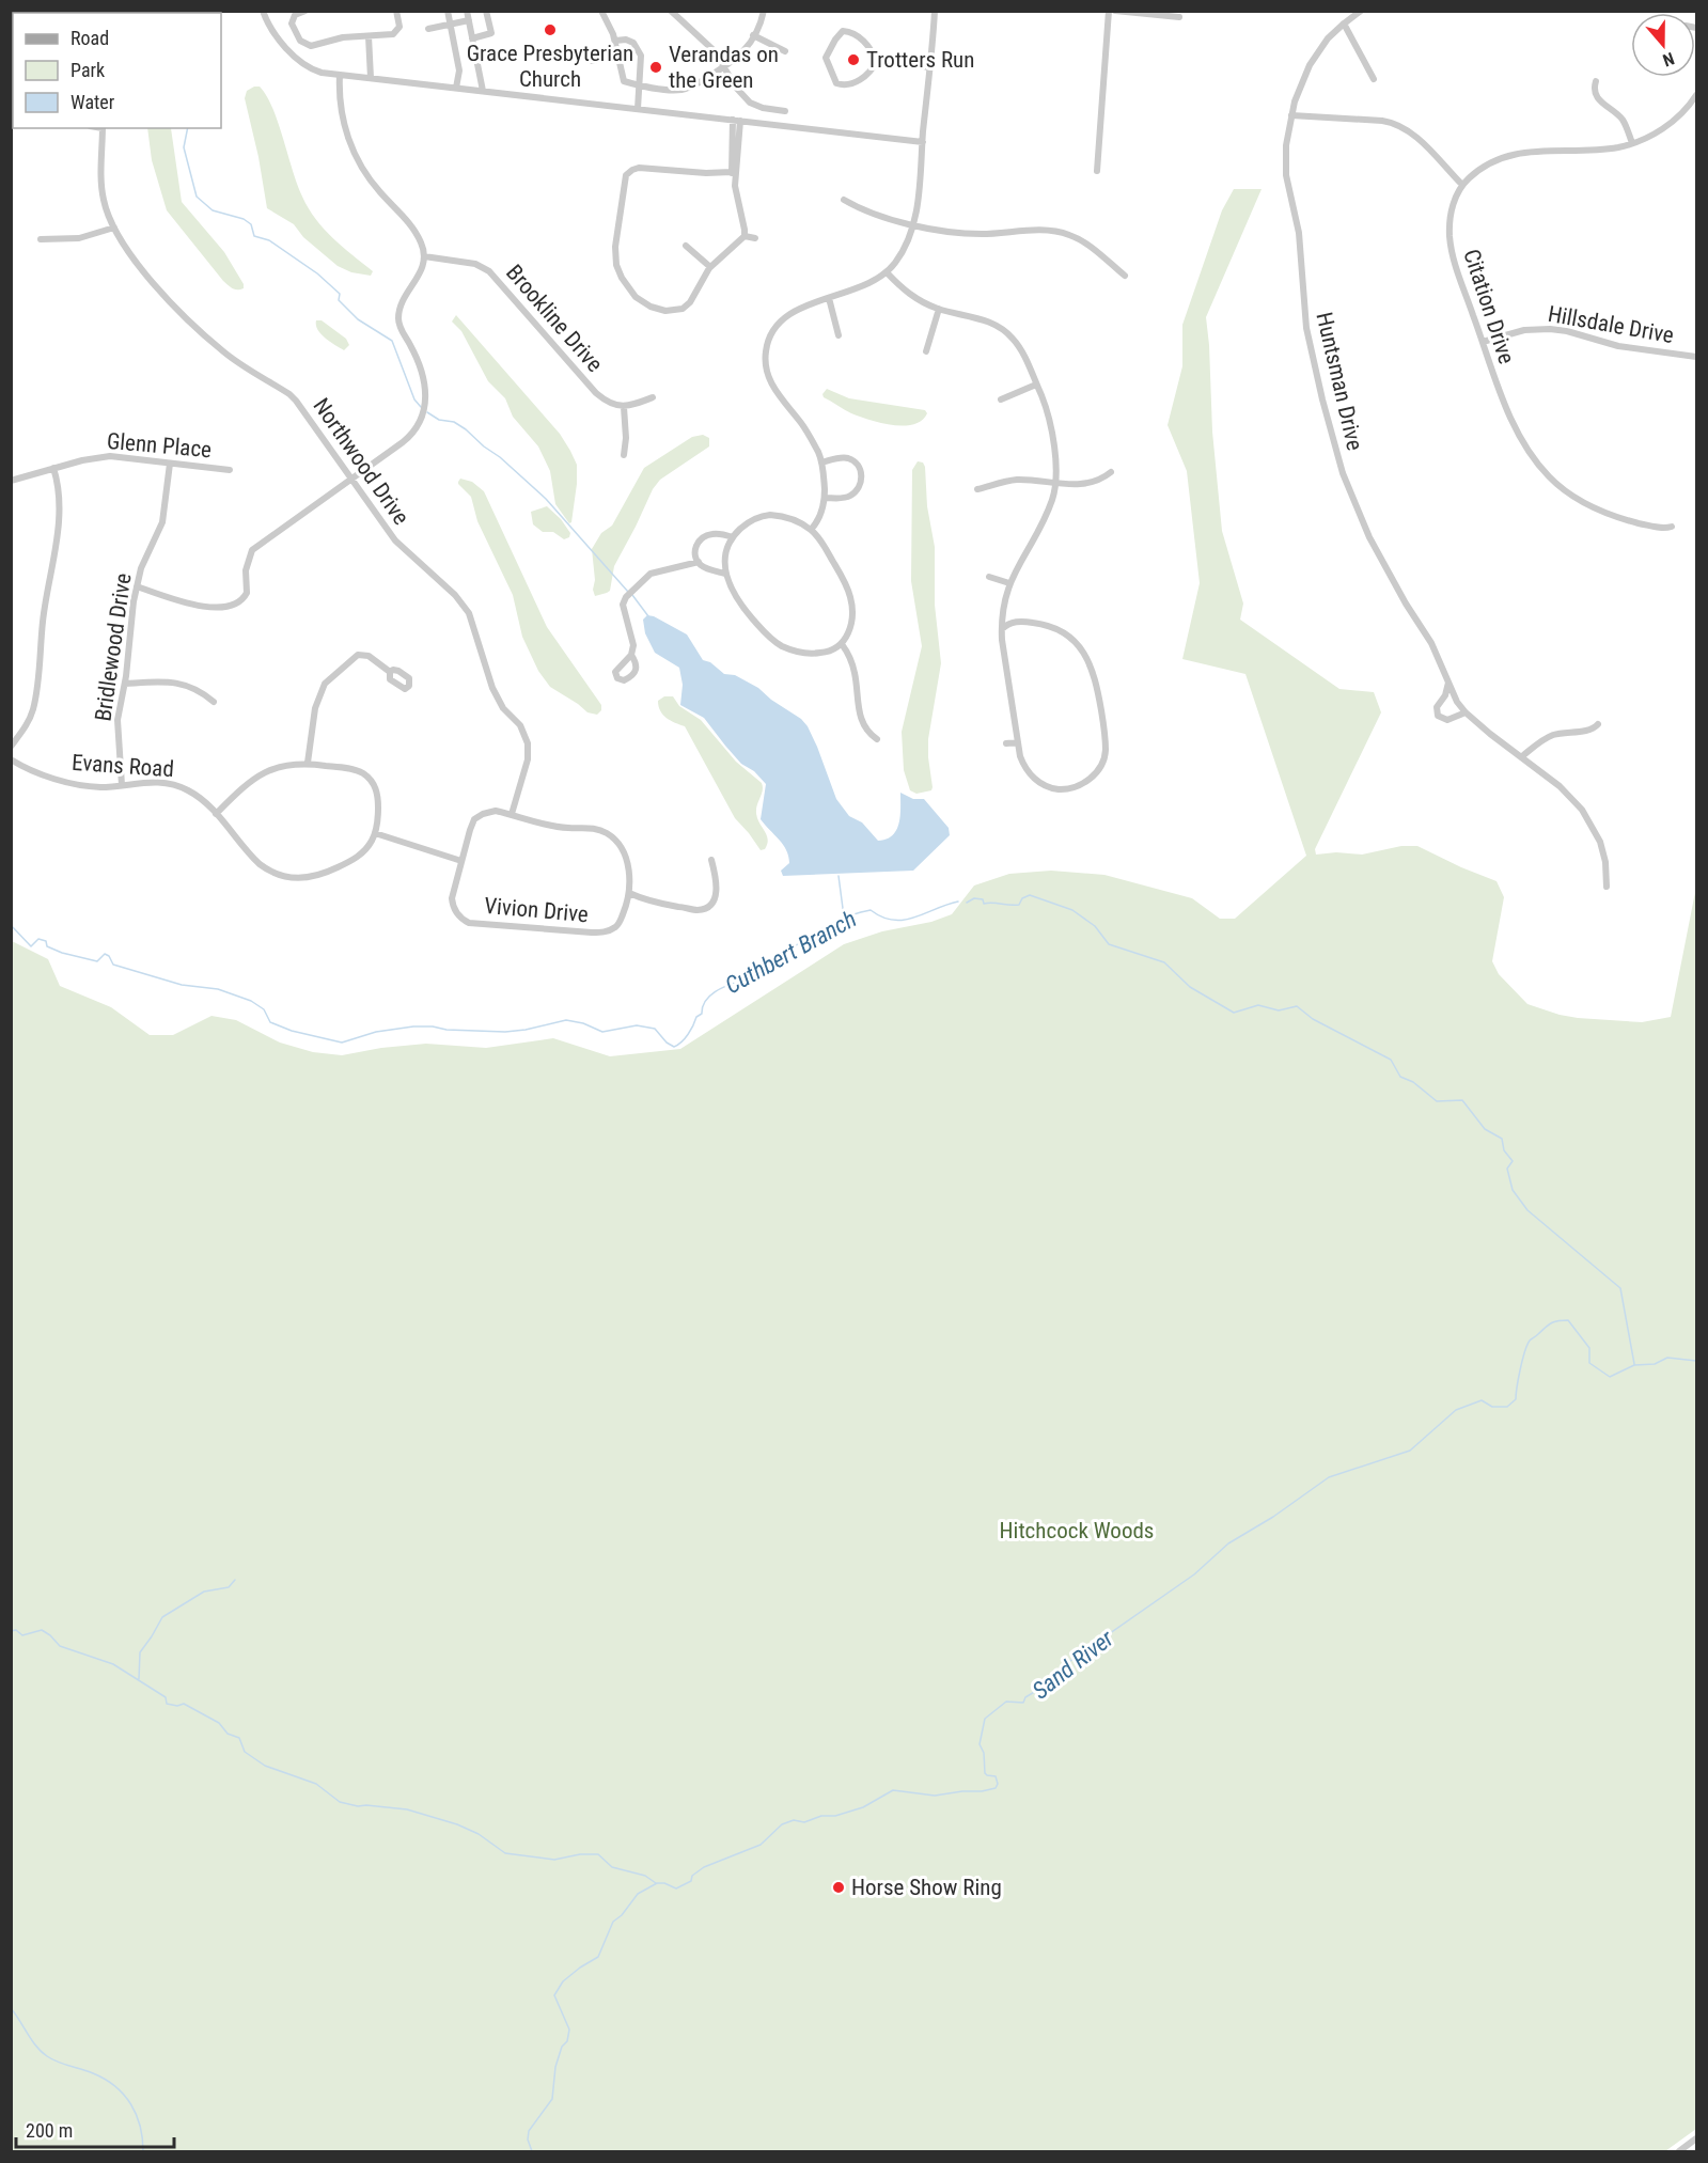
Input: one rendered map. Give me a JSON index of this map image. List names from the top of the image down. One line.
{"streets":{"street":["Citation Drive","Brookline Drive","Hillsdale Drive","Huntsman Drive","Glenn Place","Northwood Drive","Bridlewood Drive","Evans Road","Vivion Drive"]},"crossings":[["Citation Drive","Hillsdale Drive"],["Glenn Place","Bridlewood Drive"],["Northwood Drive","Vivion Drive"],["Bridlewood Drive","Evans Road"]],"water":["Cuthbert Branch","Sand River"],"parks":["Hitchcock Woods"],"places":["Grace Presbyterian Church","Trotters Run","Verandas on the Green","Horse Show Ring"],"legend":["Road","Park","Water"],"scale_bar":"200 m","north":"bottom"}
